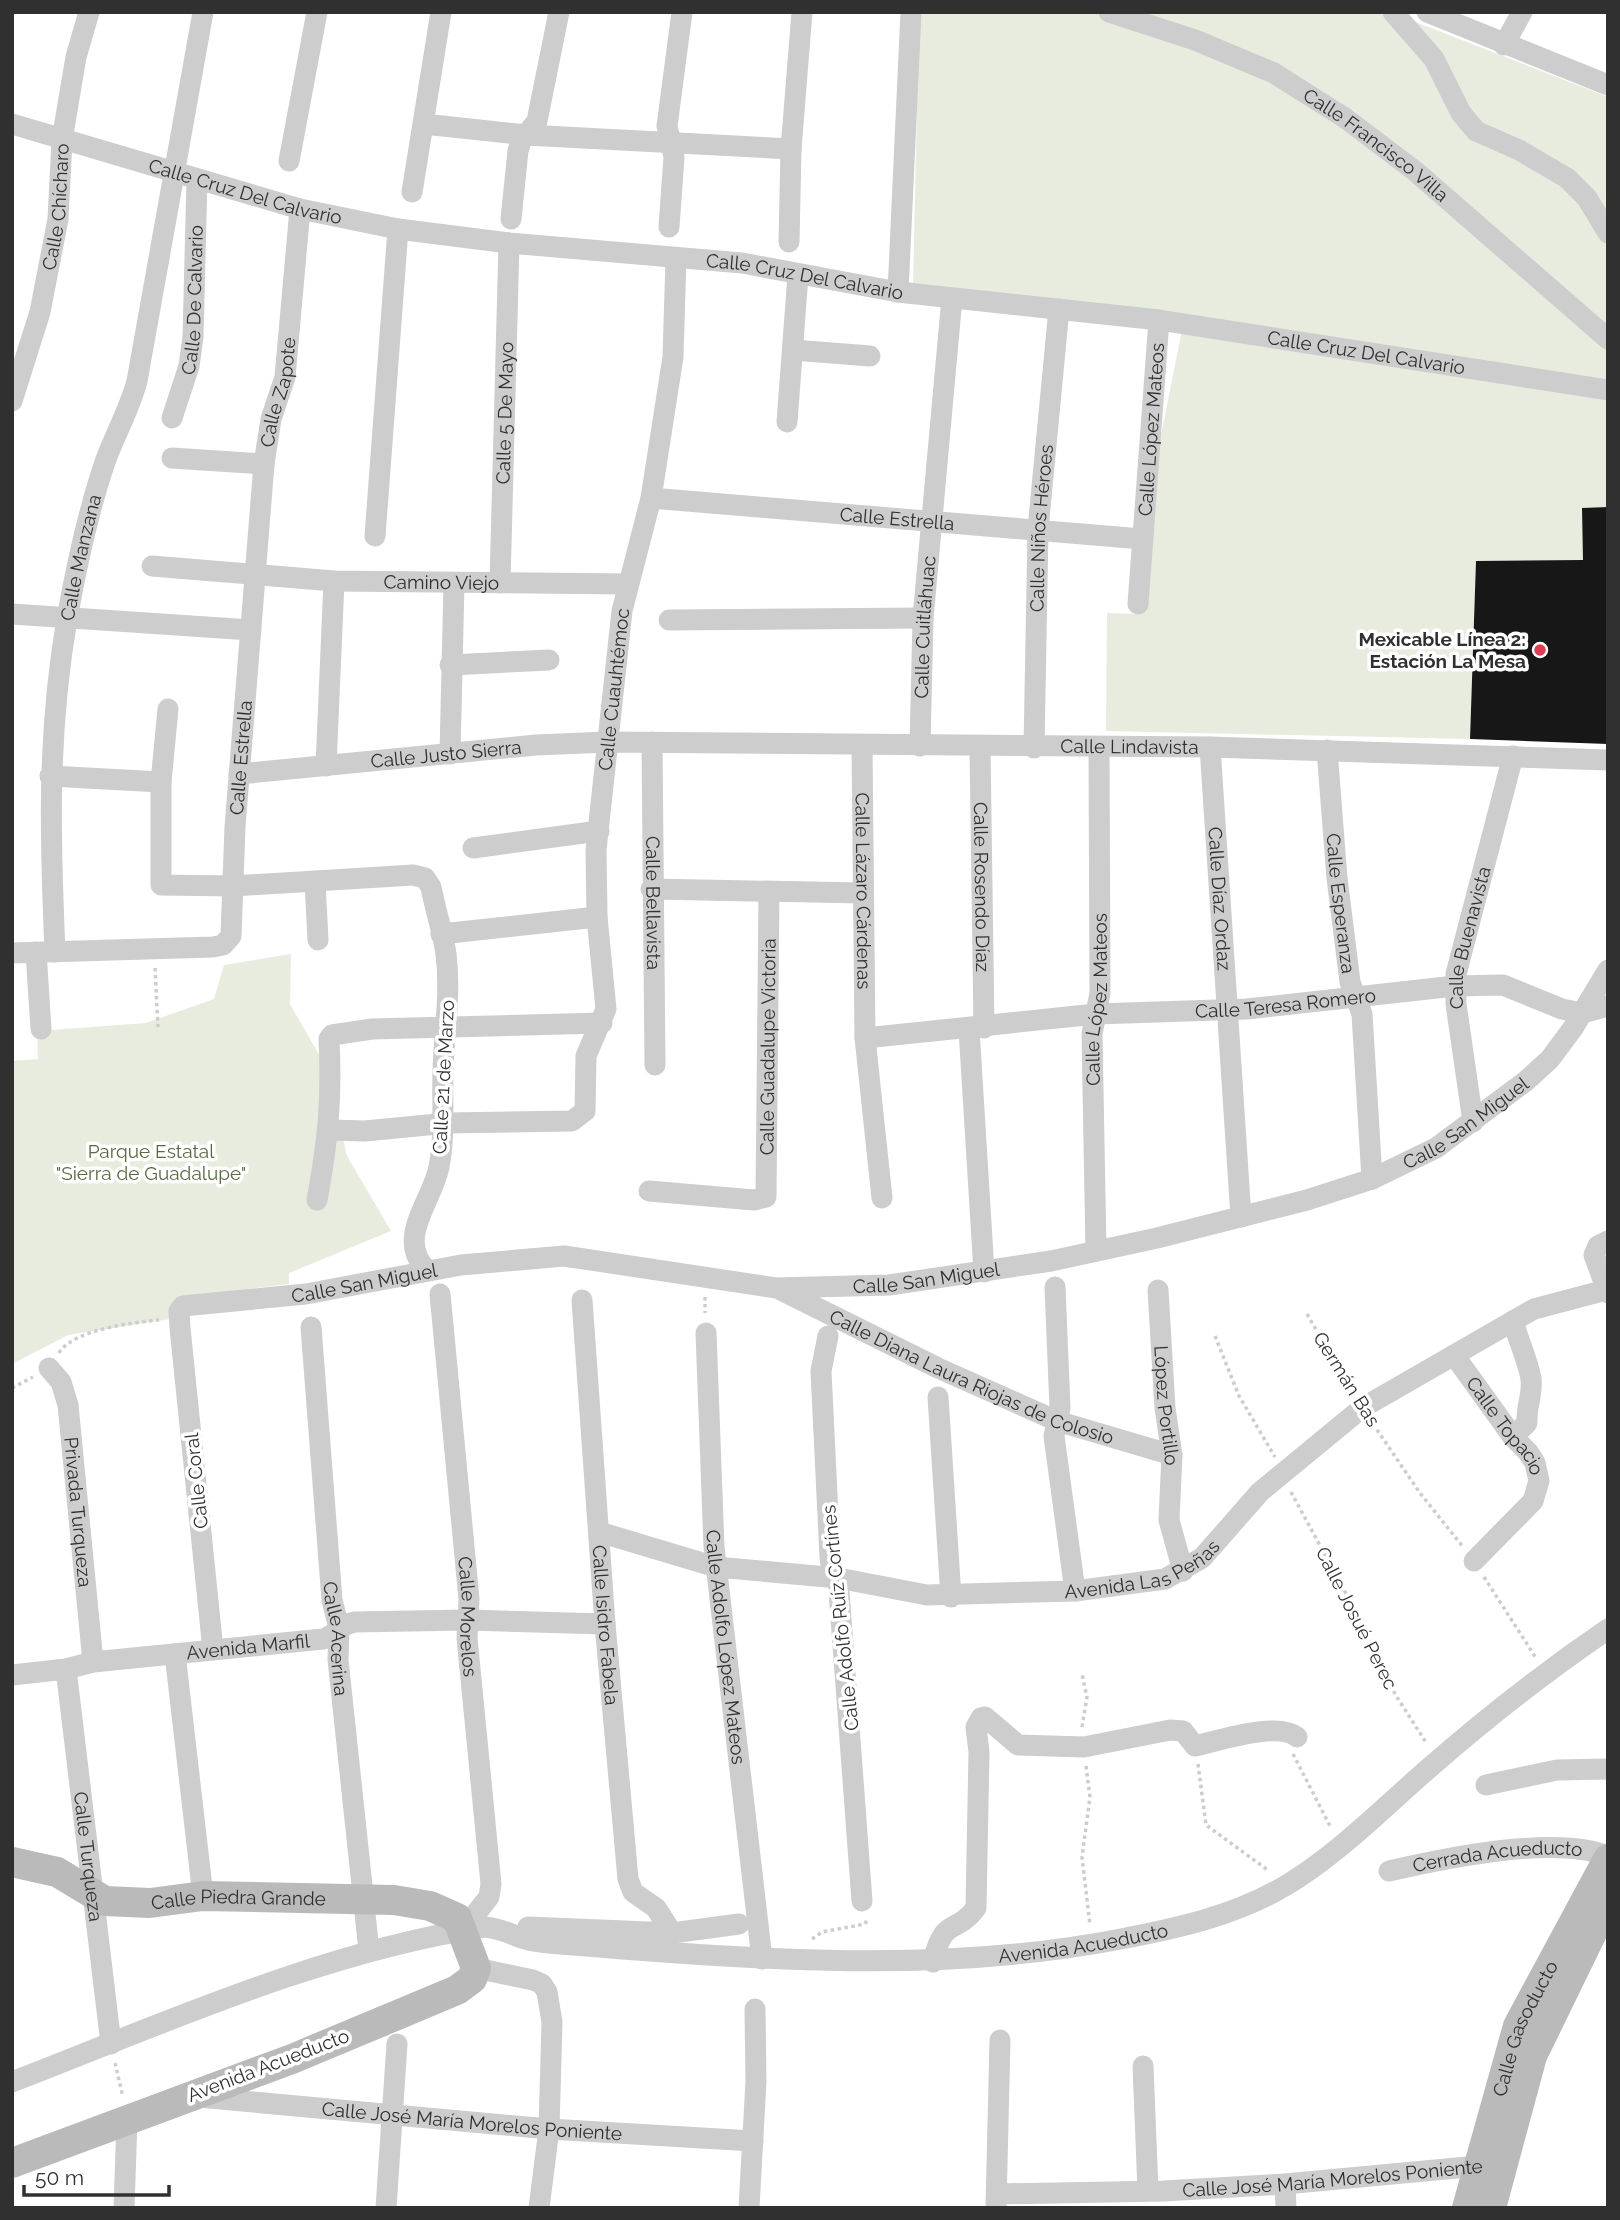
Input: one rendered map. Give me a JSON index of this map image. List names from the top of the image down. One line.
{"streets":{"street":["Calle Francisco Villa","Calle Cruz Del Calvario","Calle Chícharo","Calle De Calvario","Calle Zapote","Calle 5 De Mayo","Calle López Mateos","Calle Estrella","Calle Niños Héroes","Calle Manzana","Camino Viejo","Calle Cuitláhuac","Calle Cuauhtémoc","Calle Lindavista","Calle Justo Sierra","Calle Rosendo Díaz","Calle Lázaro Cárdenas","Calle Díaz Ordaz","Calle Esperanza","Calle Bellavista","Calle Buenavista","Calle Teresa Romero","Calle Guadalupe Victoria","Calle 21 de Marzo","Calle San Miguel","Calle Diana Laura Riojas de Colosio","López Portillo","Calle Topacio","Calle Coral","Privada Turqueza","Avenida Las Peñas","Calle Morelos","Calle Adolfo Ruíz Cortínes","Calle Isidro Fabela","Calle Acerina","Avenida Marfil","Calle Adolfo López Mateos","Calle Turqueza","Cerrada Acueducto","Calle Piedra Grande","Avenida Acueducto","Calle Gasoducto","Calle José María Morelos Poniente"],"path":["Germán Bas","Calle Josué Perec"]},"crossings":[["Calle Cruz Del Calvario","Calle Chícharo"],["Calle Cruz Del Calvario","Calle De Calvario"],["Calle Cruz Del Calvario","Calle Zapote"],["Calle Cruz Del Calvario","Calle 5 De Mayo"],["Calle Cruz Del Calvario","Calle López Mateos"],["Calle Cruz Del Calvario","Calle Niños Héroes"],["Calle Cruz Del Calvario","Calle Manzana"],["Calle Cruz Del Calvario","Calle Cuitláhuac"],["Calle Cruz Del Calvario","Calle Cuauhtémoc"],["Calle Zapote","Calle Estrella"],["Calle Zapote","Camino Viejo"],["Calle 5 De Mayo","Camino Viejo"],["Calle López Mateos","Calle Estrella"],["Calle López Mateos","Calle Lindavista"],["Calle López Mateos","Calle Teresa Romero"],["Calle López Mateos","Calle San Miguel"],["Calle Estrella","Calle Niños Héroes"],["Calle Estrella","Camino Viejo"],["Calle Estrella","Calle Cuitláhuac"],["Calle Estrella","Calle Cuauhtémoc"],["Calle Estrella","Calle Justo Sierra"],["Calle Niños Héroes","Calle Lindavista"],["Camino Viejo","Calle Cuauhtémoc"],["Calle Cuitláhuac","Calle Lindavista"],["Calle Cuauhtémoc","Calle Justo Sierra"],["Calle Cuauhtémoc","Calle 21 de Marzo"],["Calle Lindavista","Calle Justo Sierra"],["Calle Lindavista","Calle Rosendo Díaz"],["Calle Lindavista","Calle Lázaro Cárdenas"],["Calle Lindavista","Calle Díaz Ordaz"],["Calle Lindavista","Calle Esperanza"],["Calle Lindavista","Calle Bellavista"],["Calle Lindavista","Calle Buenavista"],["Calle Justo Sierra","Calle Bellavista"],["Calle Rosendo Díaz","Calle Teresa Romero"],["Calle Rosendo Díaz","Calle San Miguel"],["Calle Díaz Ordaz","Calle Teresa Romero"],["Calle Díaz Ordaz","Calle San Miguel"],["Calle Esperanza","Calle Teresa Romero"],["Calle Esperanza","Calle San Miguel"],["Calle Buenavista","Calle Teresa Romero"],["Calle Buenavista","Calle San Miguel"],["Calle Teresa Romero","Calle San Miguel"],["Calle 21 de Marzo","Calle San Miguel"],["Calle San Miguel","Calle Diana Laura Riojas de Colosio"],["Calle San Miguel","Calle Coral"],["Calle Diana Laura Riojas de Colosio","López Portillo"],["Germán Bas","Avenida Las Peñas"],["López Portillo","Avenida Las Peñas"],["Calle Topacio","Avenida Las Peñas"],["Calle Coral","Avenida Marfil"],["Privada Turqueza","Avenida Marfil"],["Avenida Las Peñas","Calle Adolfo Ruíz Cortínes"],["Avenida Las Peñas","Calle Josué Perec"],["Avenida Las Peñas","Calle Isidro Fabela"],["Avenida Las Peñas","Calle Adolfo López Mateos"],["Calle Morelos","Avenida Marfil"],["Calle Morelos","Calle Piedra Grande"],["Calle Morelos","Avenida Acueducto"],["Calle Josué Perec","Avenida Acueducto"],["Calle Isidro Fabela","Avenida Marfil"],["Calle Acerina","Avenida Marfil"],["Calle Acerina","Calle Piedra Grande"],["Calle Acerina","Avenida Acueducto"],["Avenida Marfil","Calle Turqueza"],["Calle Adolfo López Mateos","Avenida Acueducto"],["Calle Turqueza","Calle Piedra Grande"],["Calle Turqueza","Avenida Acueducto"],["Cerrada Acueducto","Calle Gasoducto"],["Calle Piedra Grande","Avenida Acueducto"],["Avenida Acueducto","Calle José María Morelos Poniente"],["Calle Gasoducto","Calle José María Morelos Poniente"]],"parks":["Parque Estatal \"Sierra de Guadalupe\""],"places":["Mexicable Línea 2: Estación La Mesa"],"scale_bar":"50 m"}
